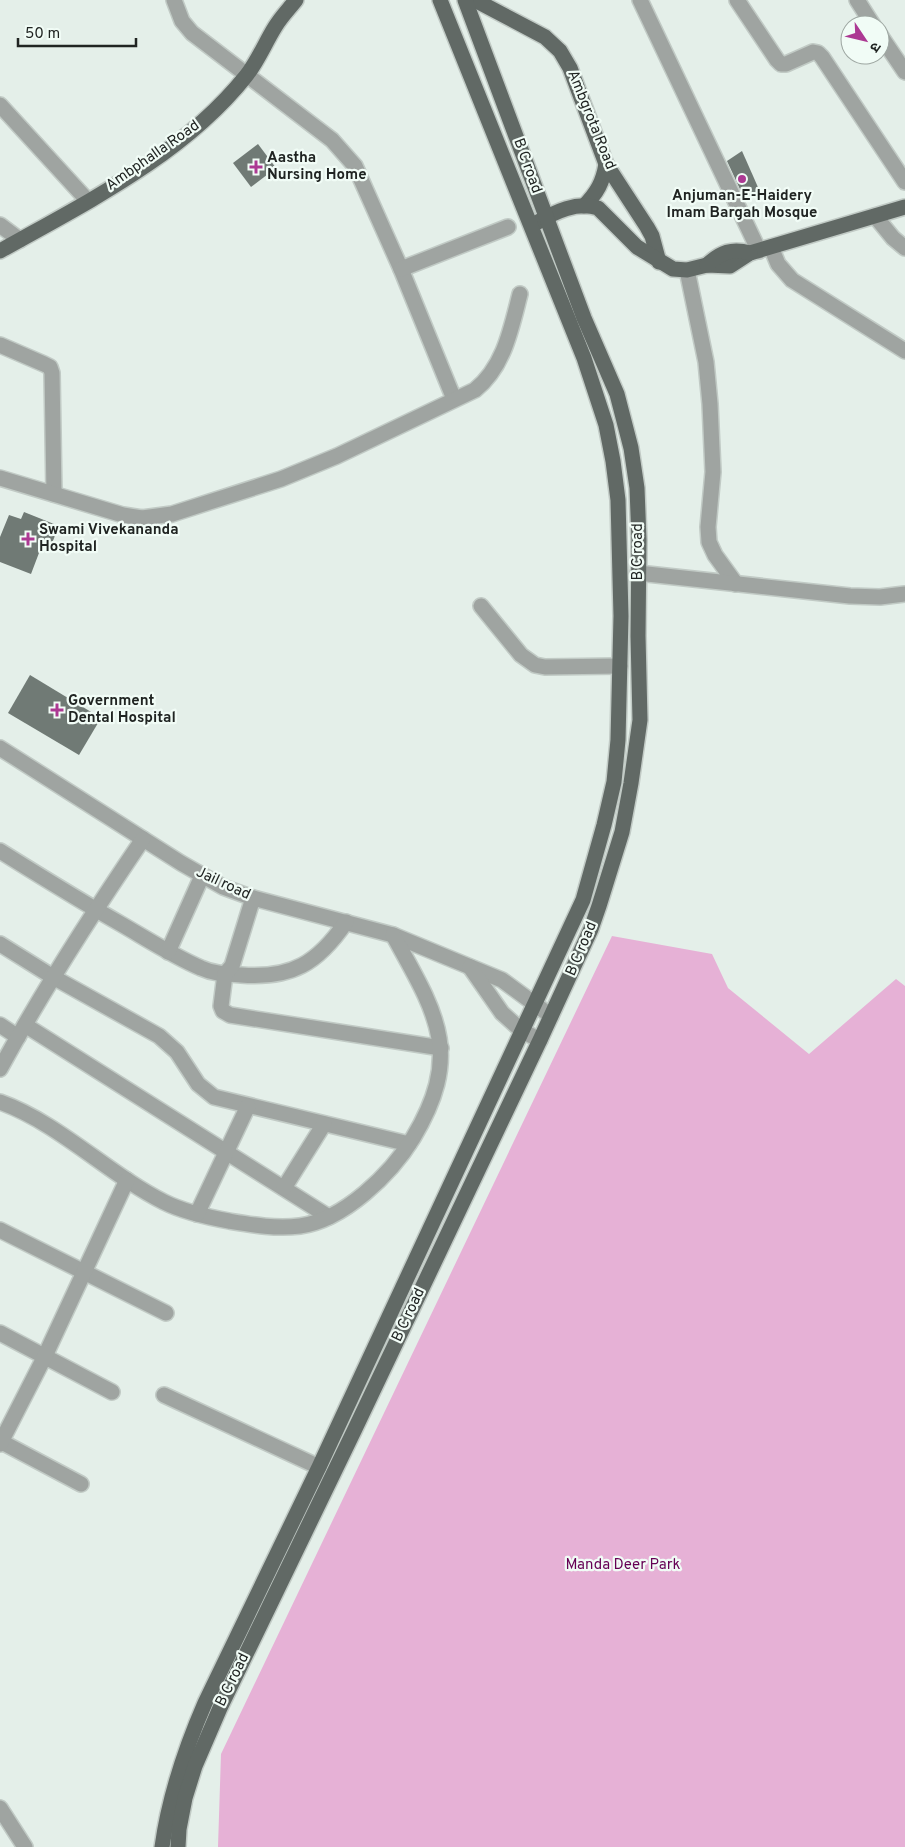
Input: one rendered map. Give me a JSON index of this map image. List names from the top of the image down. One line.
{"streets":{"main road":["Ambgrota Road","Ambphalla Road","B C road"],"street":["Jail road"]},"crossings":[["B C road","Jail road"]],"parks":["Manda Deer Park"],"places":{"health":["Aastha Nursing Home","Swami Vivekananda Hospital","Government Dental Hospital"],"other":["Anjuman-E-Haidery Imam Bargah Mosque"]},"scale_bar":"50 m","north":"bottom right"}
